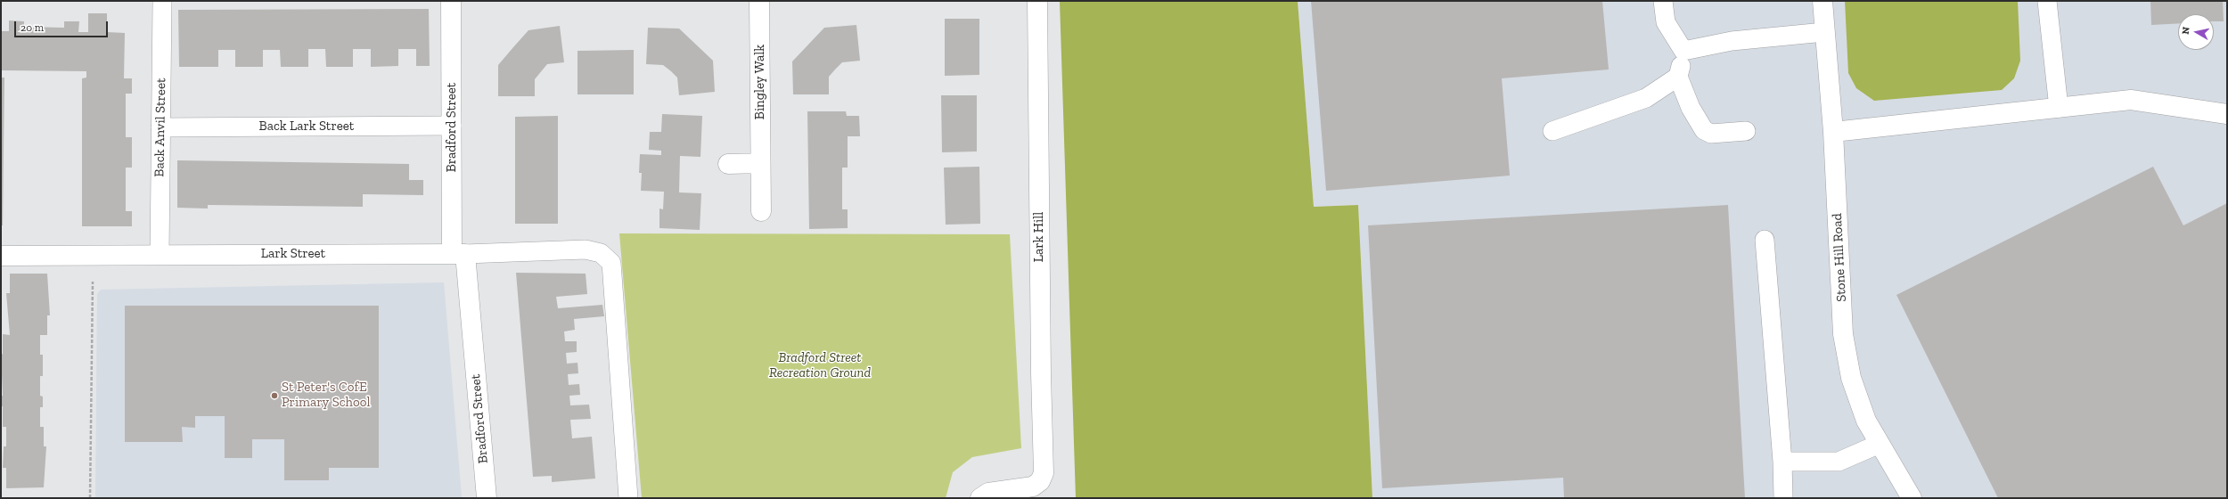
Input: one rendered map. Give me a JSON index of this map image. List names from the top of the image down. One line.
{"streets":{"street":["Bingley Walk","Bradford Street","Lark Hill","Lark Street","Stone Hill Road"],"lane":["Back Lark Street","Back Anvil Street"]},"crossings":[["Back Lark Street","Back Anvil Street"],["Back Lark Street","Bradford Street"],["Back Anvil Street","Lark Street"],["Bradford Street","Lark Street"]],"parks":["Bradford Street Recreation Ground"],"places":["St Peter's CofE Primary School"],"scale_bar":"20 m","north":"left"}
